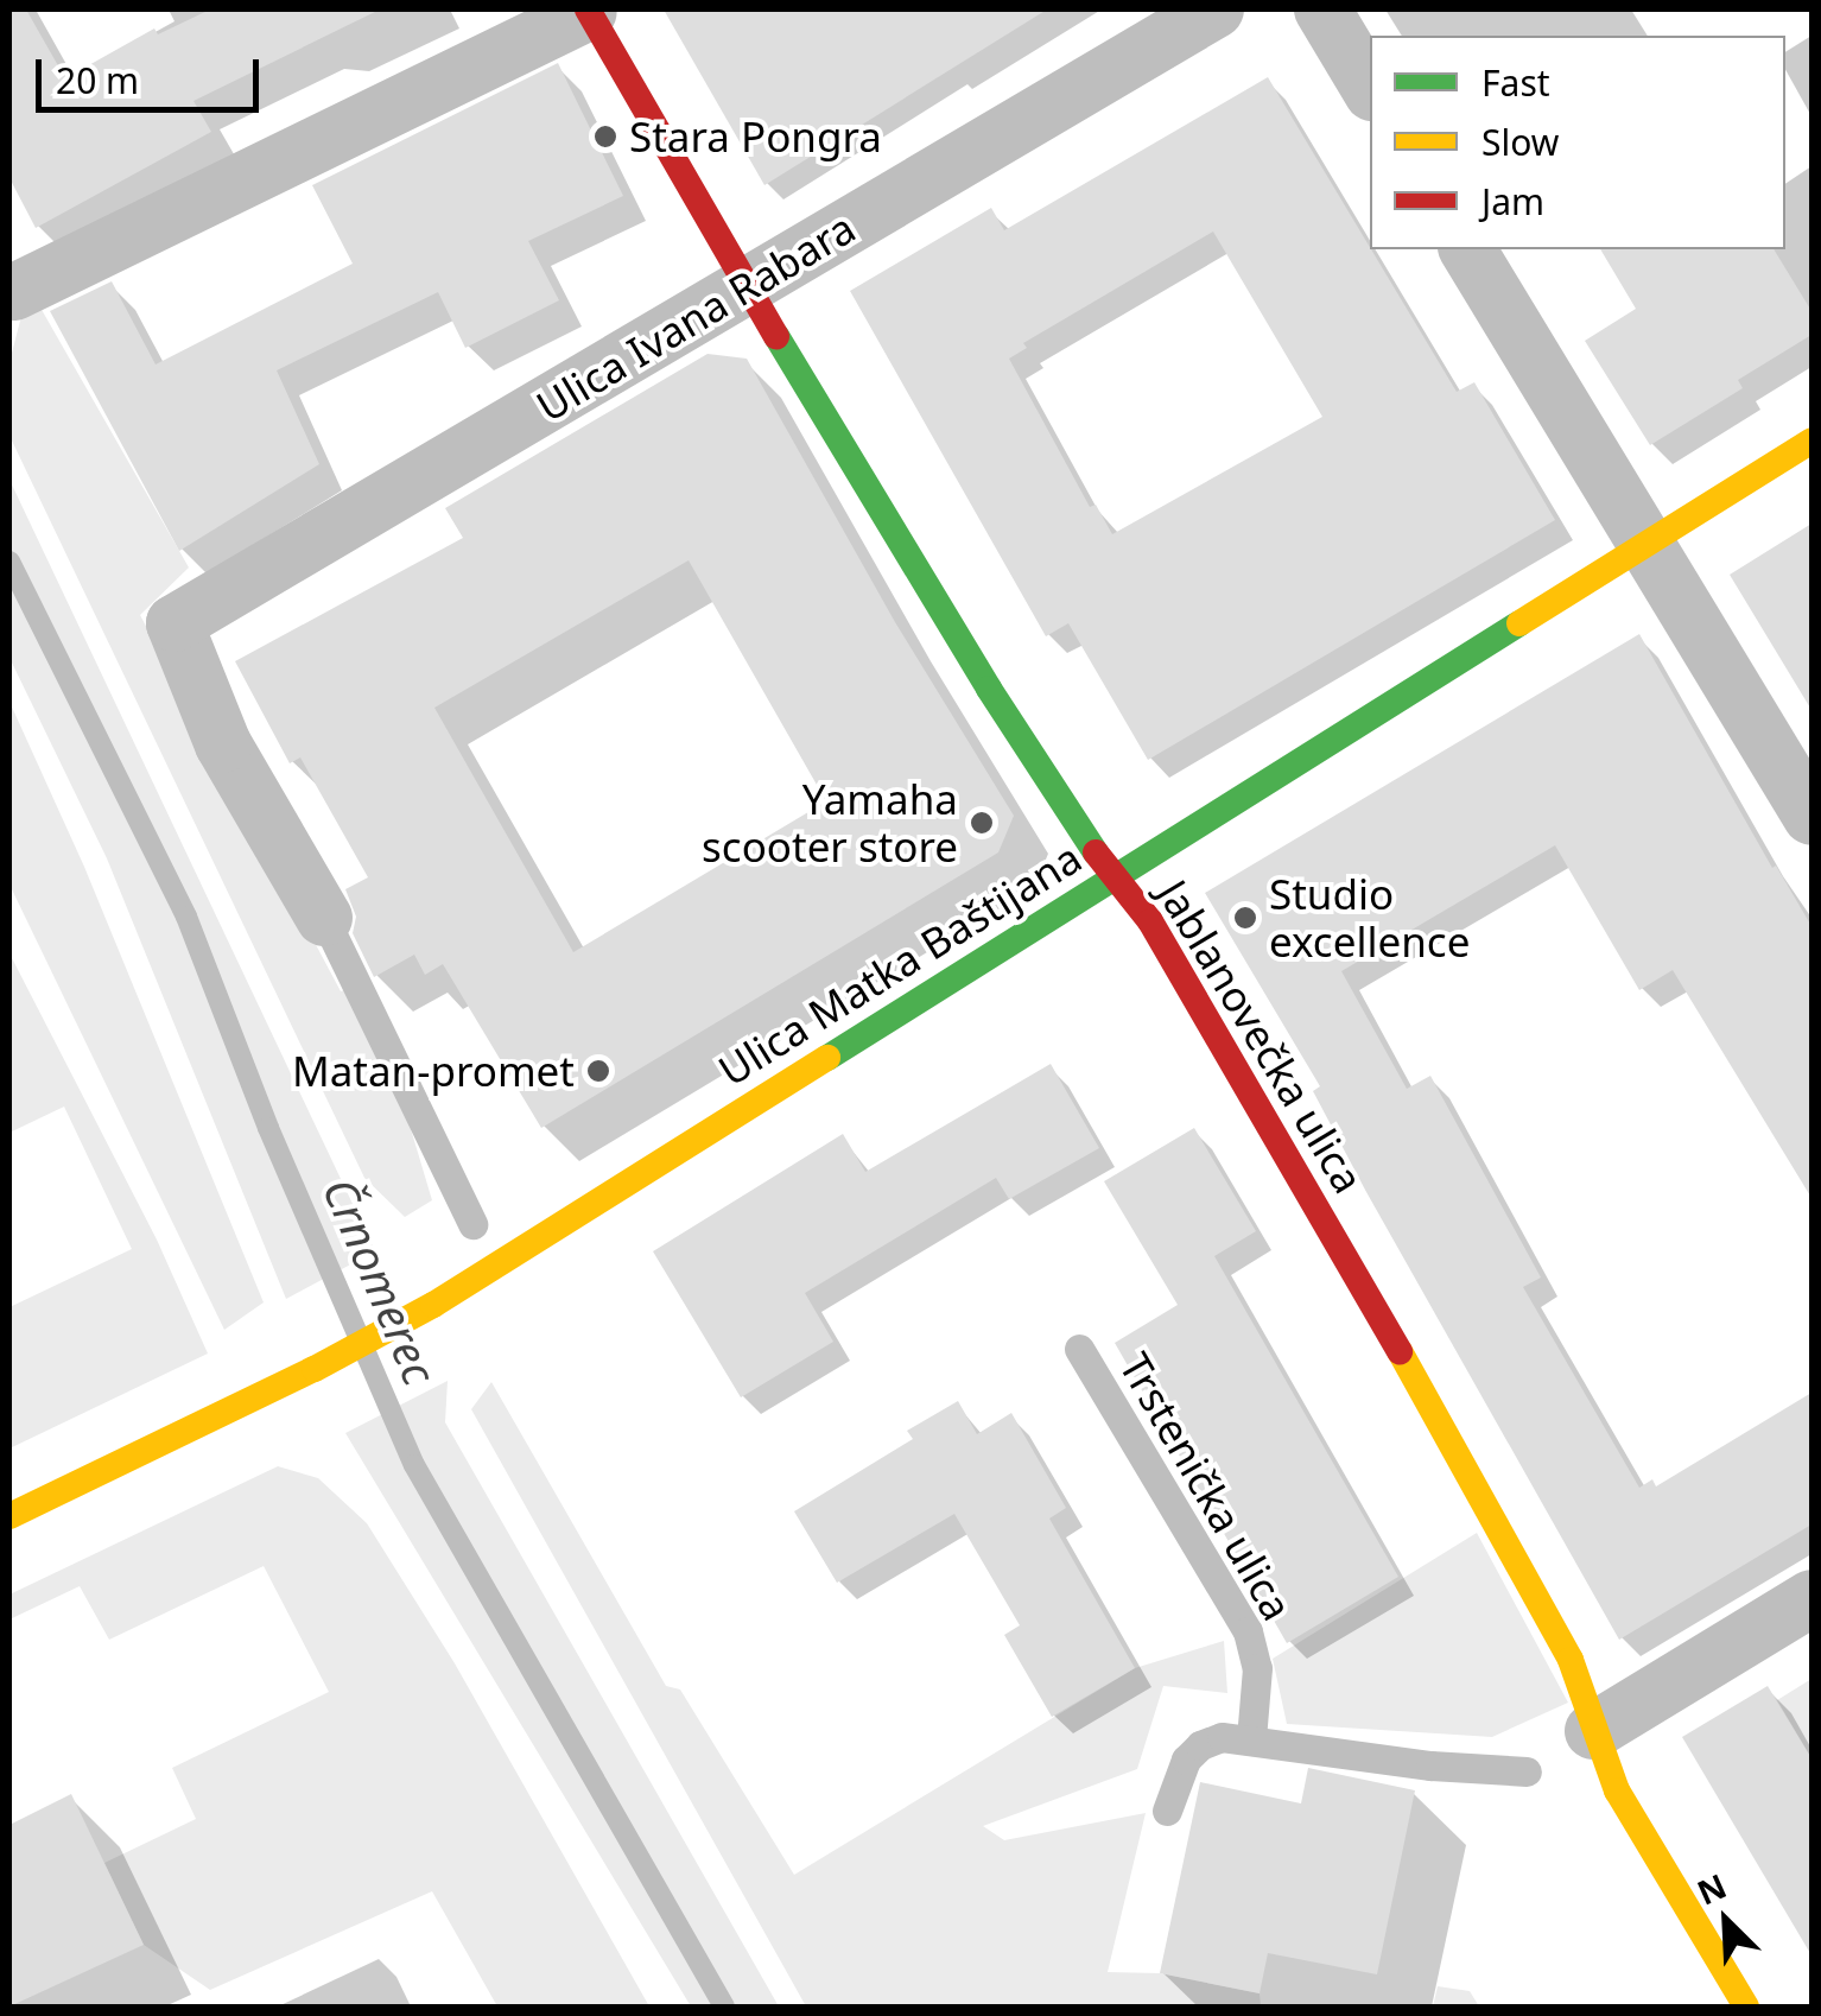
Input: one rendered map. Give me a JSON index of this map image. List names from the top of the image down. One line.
{"streets":{"street":["Ulica Ivana Rabara","Ulica Matka Baštijana","Jablanovečka ulica"],"lane":["Trstenička ulica"]},"crossings":[["Ulica Ivana Rabara","Jablanovečka ulica"],["Ulica Matka Baštijana","Jablanovečka ulica"]],"water":["Črnomerec"],"places":["Stara Pongra","Yamaha scooter store","Studio excellence","Matan-promet"],"legend":["Fast","Slow","Jam"],"scale_bar":"20 m","north":"top left"}
